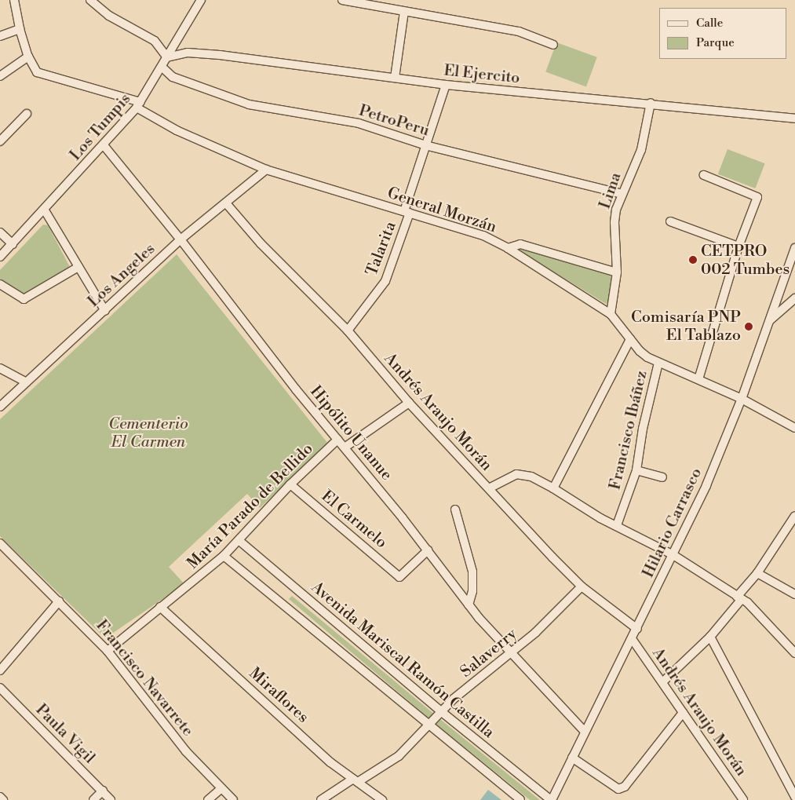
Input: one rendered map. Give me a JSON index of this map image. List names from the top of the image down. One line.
{"streets":{"street":["El Ejercito","PetroPeru","Los Tumpis","Lima","General Morzán","Talarita","Los Angeles","Andrés Araujo Morán","Francisco Ibáñez","Hipólito Unanue","María Parado de Bellido","El Carmelo","Hilario Carrasco","Salaverry","Avenida Mariscal Ramón Castilla","Francisco Navarrete","Miraflores","Paula Vigil"]},"crossings":[["El Ejercito","Los Tumpis"],["El Ejercito","Lima"],["El Ejercito","Talarita"],["PetroPeru","Los Tumpis"],["PetroPeru","Lima"],["PetroPeru","Talarita"],["Los Tumpis","General Morzán"],["Los Tumpis","Hipólito Unanue"],["Lima","General Morzán"],["General Morzán","Talarita"],["General Morzán","Los Angeles"],["General Morzán","Francisco Ibáñez"],["General Morzán","Hilario Carrasco"],["Talarita","Andrés Araujo Morán"],["Los Angeles","Andrés Araujo Morán"],["Los Angeles","Hipólito Unanue"],["Andrés Araujo Morán","Hilario Carrasco"],["Andrés Araujo Morán","Salaverry"],["Hipólito Unanue","María Parado de Bellido"],["Hipólito Unanue","El Carmelo"],["Hipólito Unanue","Hilario Carrasco"],["Hipólito Unanue","Salaverry"],["María Parado de Bellido","El Carmelo"],["María Parado de Bellido","Avenida Mariscal Ramón Castilla"],["María Parado de Bellido","Francisco Navarrete"],["María Parado de Bellido","Miraflores"],["Hilario Carrasco","Avenida Mariscal Ramón Castilla"],["Salaverry","Avenida Mariscal Ramón Castilla"],["Salaverry","Miraflores"]],"parks":["Cementerio El Carmen"],"places":["CETPRO 002 Tumbes","Comisaría PNP El Tablazo"],"legend":["Calle","Parque"]}
